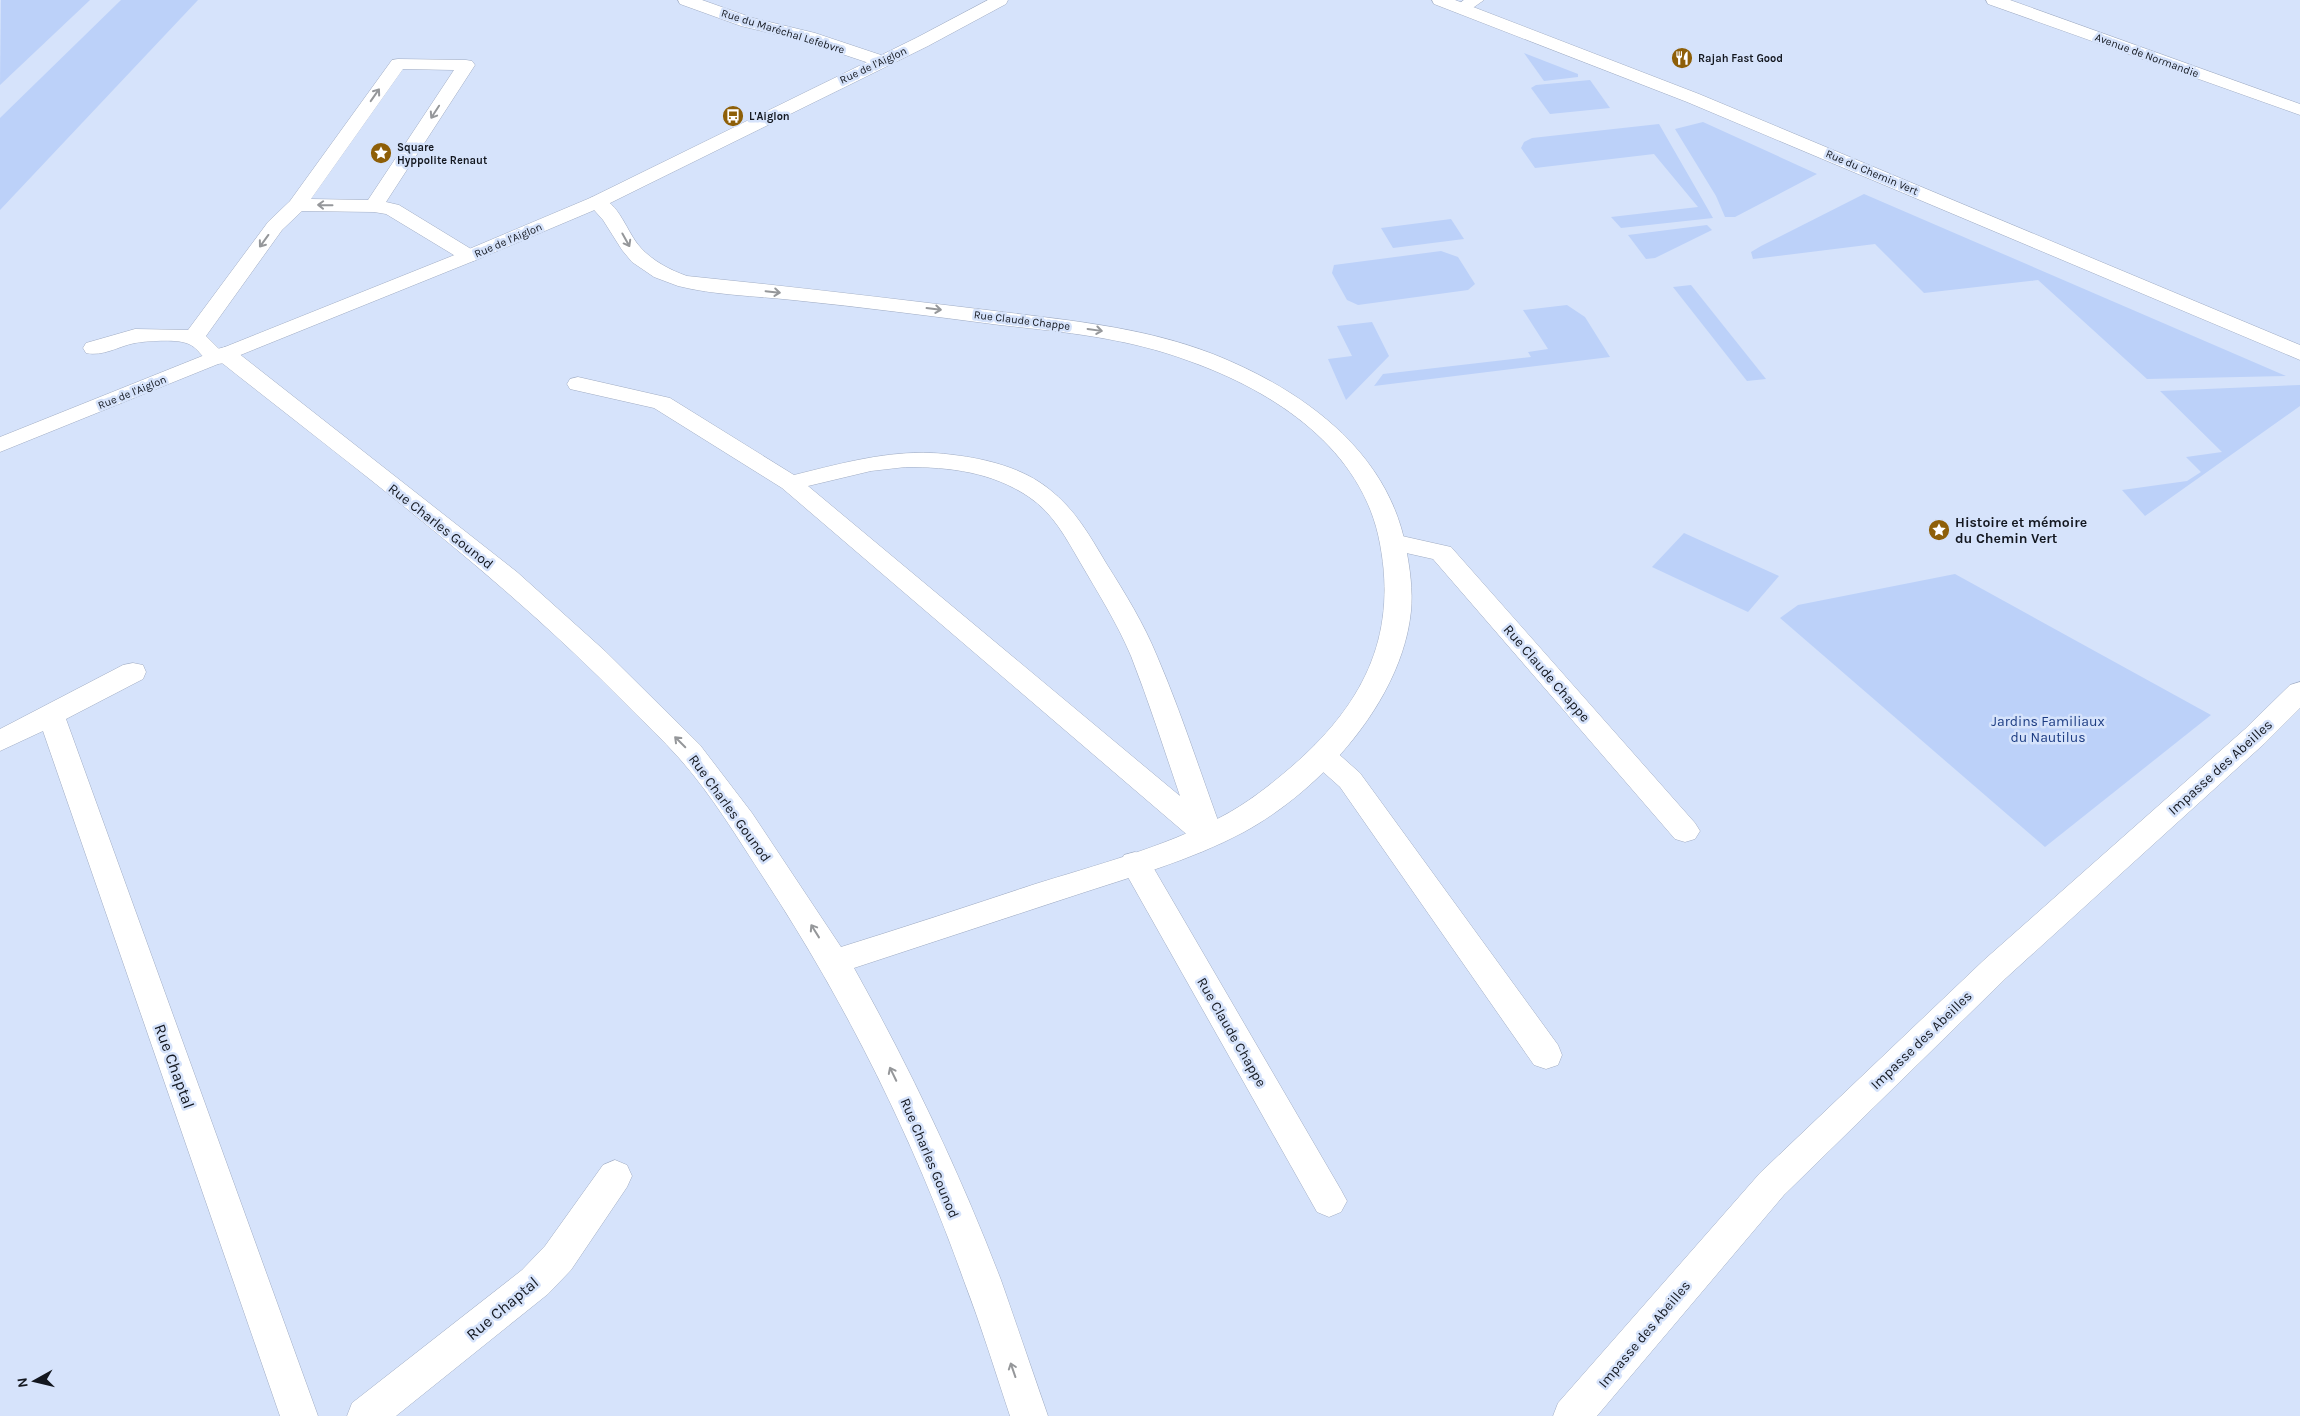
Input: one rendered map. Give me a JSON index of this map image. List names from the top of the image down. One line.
{"streets":{"street":["Rue du Maréchal Lefebvre","Avenue de Normandie","Rue de l'Aiglon","Rue du Chemin Vert","Rue Claude Chappe","Rue Charles Gounod","Impasse des Abeilles","Rue Chaptal"]},"crossings":[["Rue du Maréchal Lefebvre","Rue de l'Aiglon"],["Rue de l'Aiglon","Rue Claude Chappe"],["Rue de l'Aiglon","Rue Charles Gounod"],["Rue Claude Chappe","Rue Charles Gounod"]],"one_way":["Rue Charles Gounod"],"parks":["Jardins Familiaux du Nautilus"],"places":{"restaurant":["Rajah Fast Good"],"bus stop":["L'Aiglon"],"place":["Square Hyppolite Renaut","Histoire et mémoire du Chemin Vert"]},"north":"left"}
